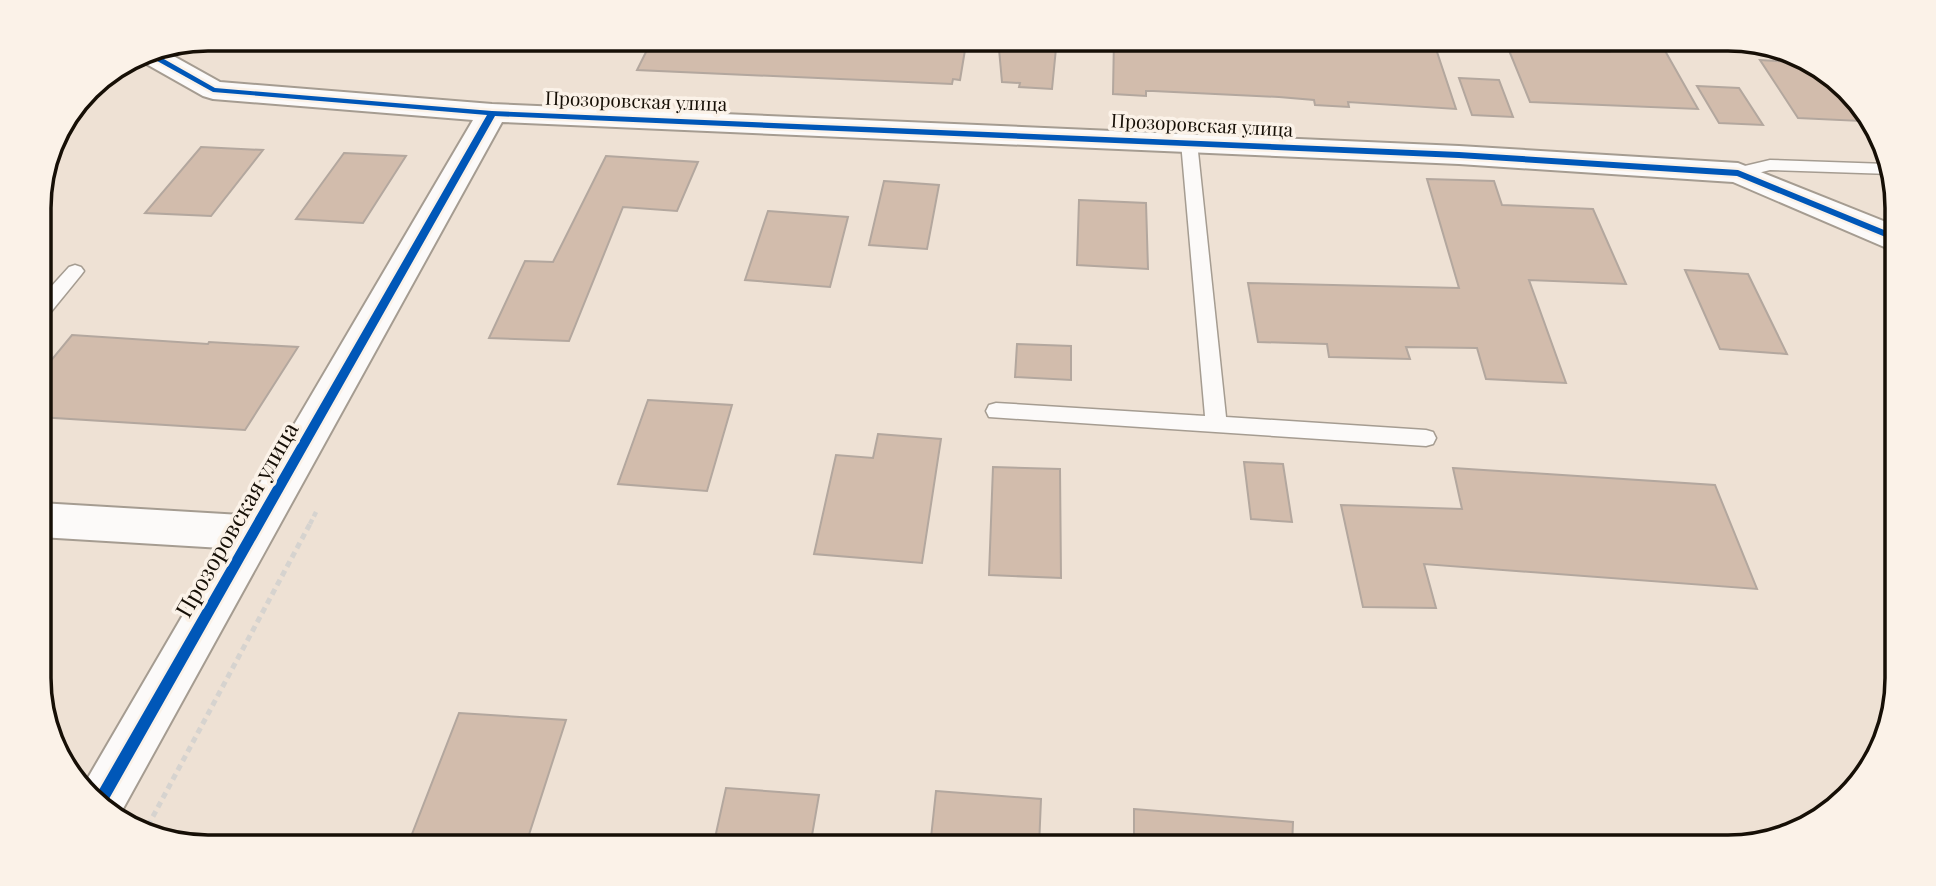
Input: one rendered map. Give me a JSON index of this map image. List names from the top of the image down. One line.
{"streets":{"street":["Прозоровская улица"]}}
